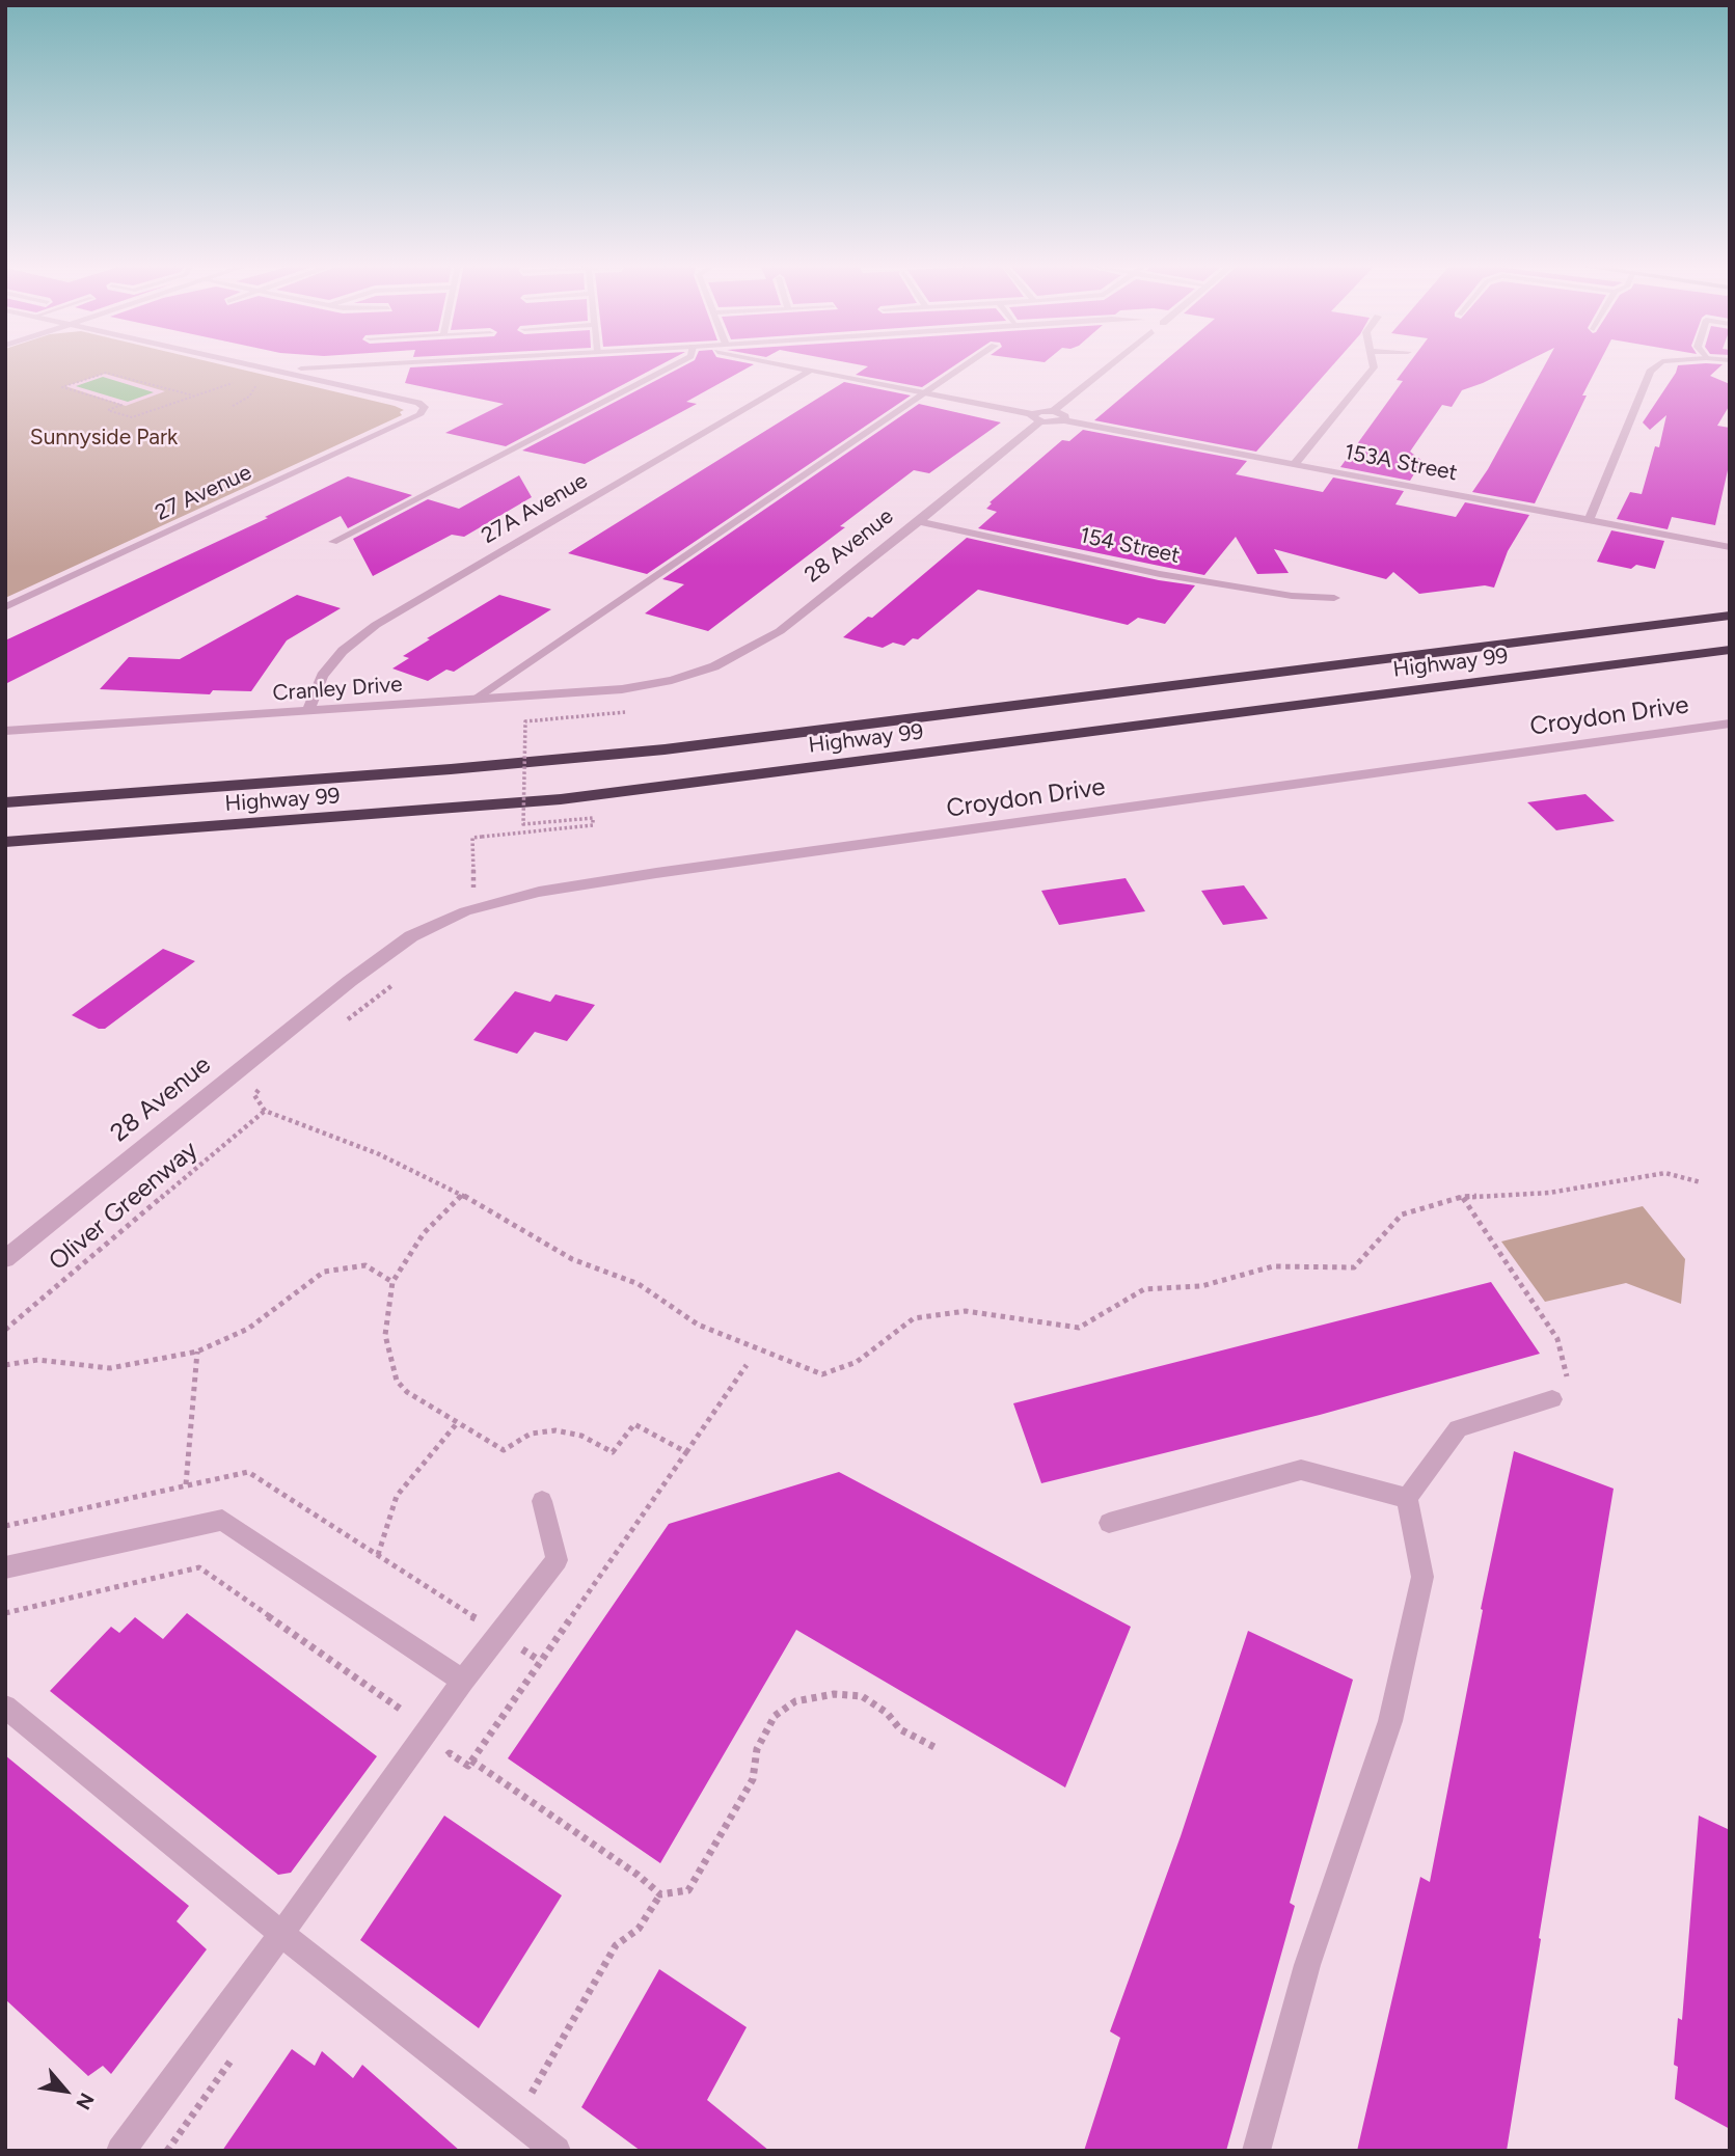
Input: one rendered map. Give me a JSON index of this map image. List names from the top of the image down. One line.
{"streets":{"highway":["Highway 99"],"street":["153A Street","27 Avenue","27A Avenue","28 Avenue","154 Street","Cranley Drive","Croydon Drive"],"path":["Oliver Greenway"]},"crossings":[["27A Avenue","Cranley Drive"],["28 Avenue","154 Street"],["28 Avenue","Cranley Drive"],["28 Avenue","Croydon Drive"]],"parks":["Sunnyside Park"],"north":"bottom right"}
